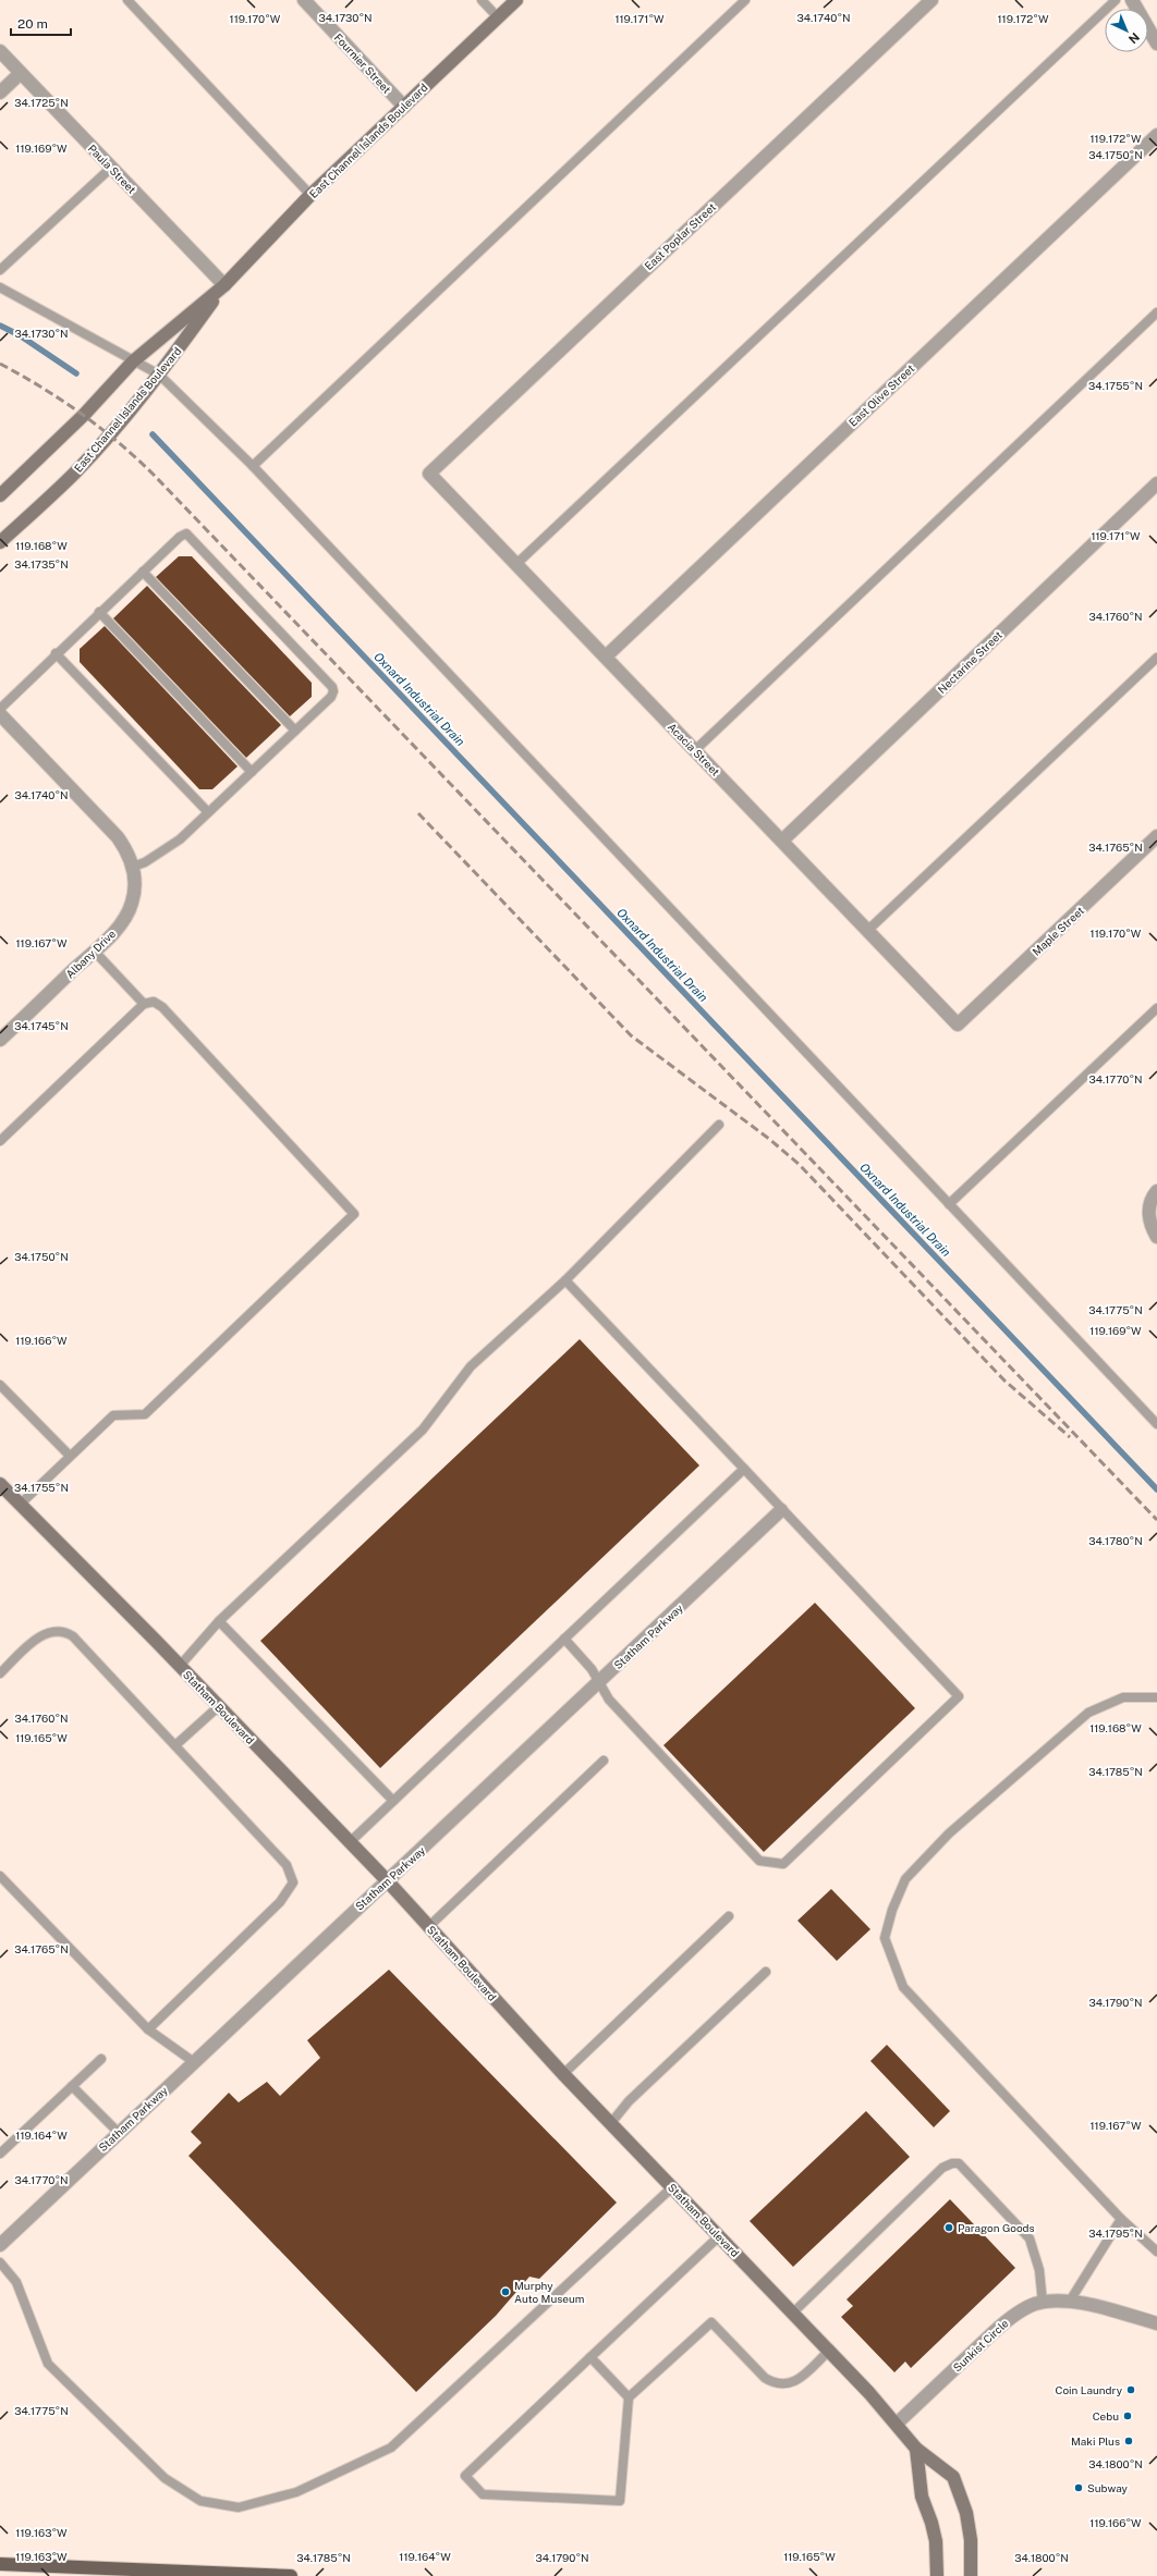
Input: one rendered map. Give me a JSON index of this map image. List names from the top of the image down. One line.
{"streets":{"street":["Fournier Street","East Channel Islands Boulevard","Paula Street","East Poplar Street","East Olive Street","Nectarine Street","Acacia Street","Maple Street","Albany Drive","Statham Parkway","Statham Boulevard","Sunkist Circle"]},"crossings":[["Fournier Street","East Channel Islands Boulevard"],["East Channel Islands Boulevard","Paula Street"],["East Poplar Street","Acacia Street"],["East Olive Street","Acacia Street"],["Nectarine Street","Acacia Street"],["Acacia Street","Maple Street"],["Statham Parkway","Statham Boulevard"],["Statham Boulevard","Sunkist Circle"]],"water":["Oxnard Industrial Drain"],"places":["Paragon Goods","Murphy Auto Museum","Coin Laundry","Cebu","Maki Plus","Subway"],"scale_bar":"20 m","north":"bottom right","coordinates":["34.1730°N","34.1740°N","119.170°W","119.171°W","119.172°W","34.1725°N","119.169°W","34.1750°N","34.1755°N","119.168°W","34.1735°N","34.1760°N","34.1765°N","119.167°W","34.1745°N","34.1770°N","34.1775°N","119.166°W","34.1780°N","119.165°W","34.1785°N","34.1790°N","119.164°W","34.1795°N","34.1800°N","119.163°W"]}
